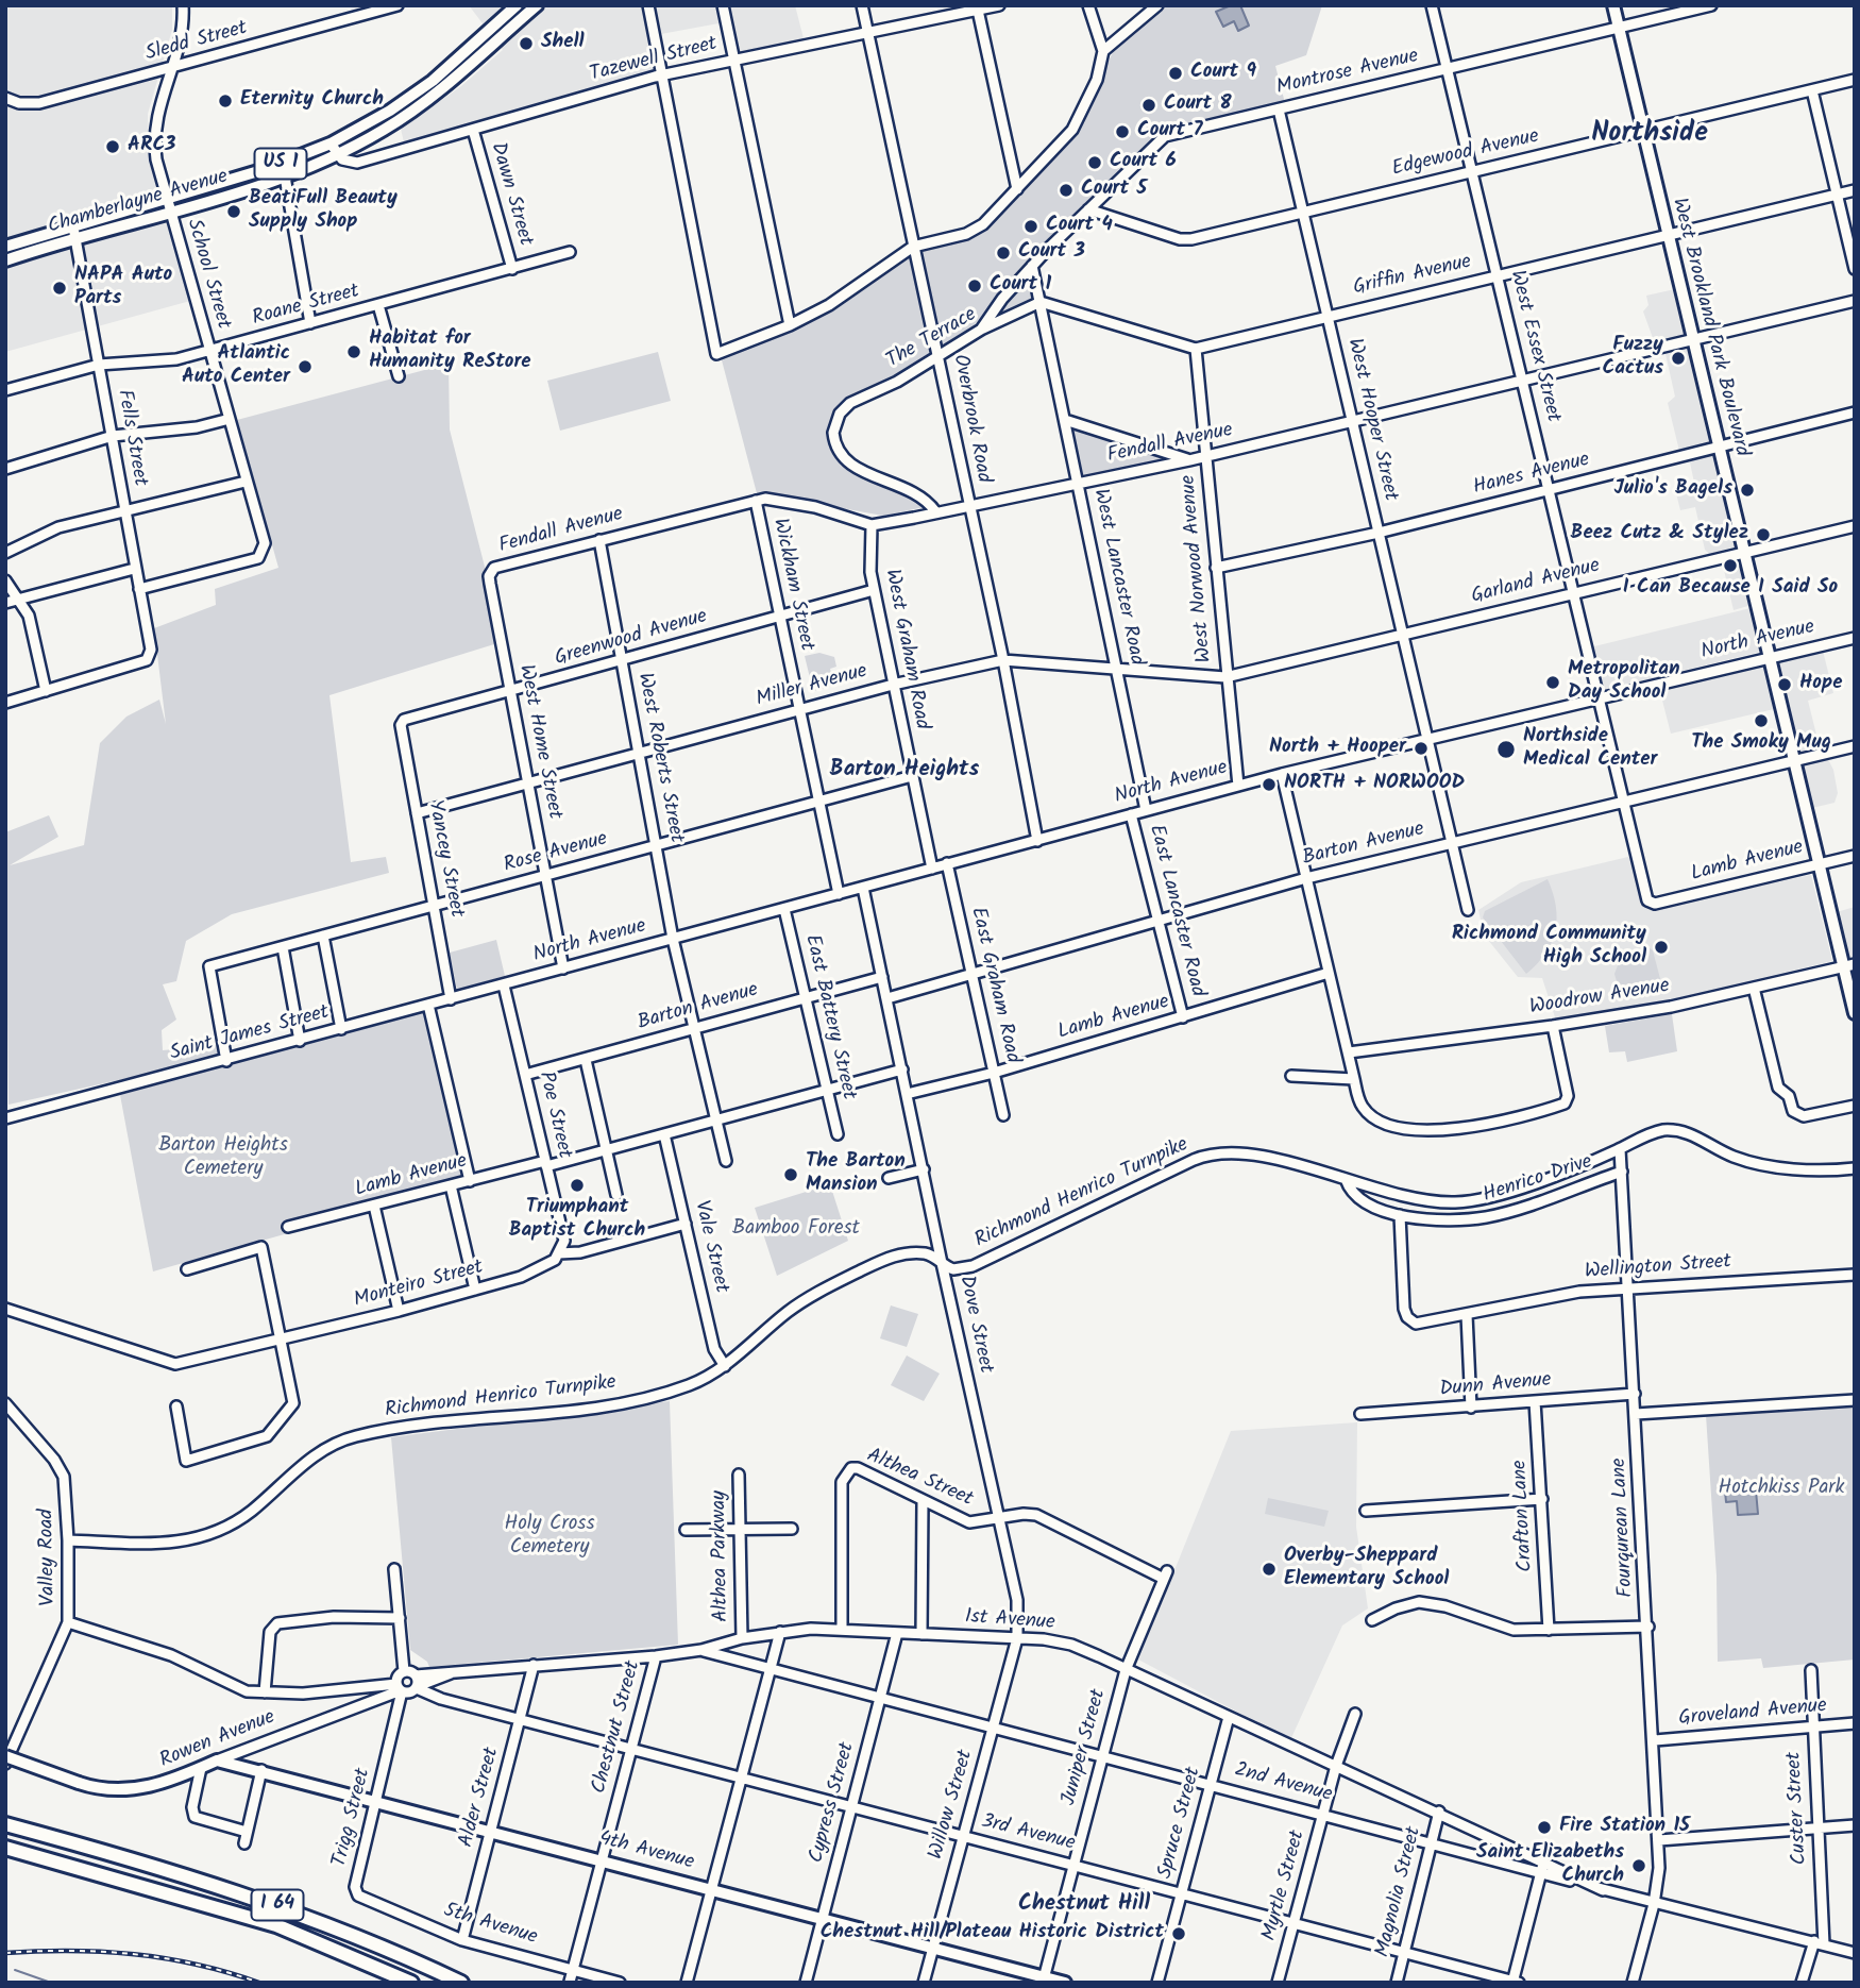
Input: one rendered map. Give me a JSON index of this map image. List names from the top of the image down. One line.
{"streets":{"highway":["I 64"],"main road":["US 1","Chamberlayne Avenue","West Brookland Park Boulevard","Rowen Avenue","4th Avenue"],"street":["Sledd Street","Tazewell Street","Montrose Avenue","Edgewood Avenue","Dawn Street","School Street","Griffin Avenue","Roane Street","The Terrace","West Essex Street","Overbrook Road","West Hooper Street","Fells Street","Fendall Avenue","Hanes Avenue","West Norwood Avenue","West Lancaster Road","Garland Avenue","Wickham Street","Greenwood Avenue","North Avenue","West Graham Road","Miller Avenue","West Home Street","West Roberts Street","Barton Avenue","Rose Avenue","Yancey Street","Lamb Avenue","East Lancaster Road","East Graham Road","Woodrow Avenue","East Battery Street","Saint James Street","Poe Street","Henrico Drive","Richmond Henrico Turnpike","Vale Street","Wellington Street","Monteiro Street","Dove Street","Dunn Avenue","Althea Street","Crafton Lane","Fourqurean Lane","Althea Parkway","Valley Road","1st Avenue","Groveland Avenue","Chestnut Street","Juniper Street","2nd Avenue","Alder Street","Cypress Street","Willow Street","Custer Street","Trigg Street","Spruce Street","3rd Avenue","Myrtle Street","Magnolia Street","5th Avenue"]},"crossings":[["Sledd Street","School Street"],["Tazewell Street","Dawn Street"],["Tazewell Street","Chamberlayne Avenue"],["Tazewell Street","Overbrook Road"],["Montrose Avenue","Edgewood Avenue"],["Montrose Avenue","West Brookland Park Boulevard"],["Montrose Avenue","The Terrace"],["Montrose Avenue","West Essex Street"],["Montrose Avenue","West Hooper Street"],["Montrose Avenue","West Lancaster Road"],["Edgewood Avenue","West Brookland Park Boulevard"],["Edgewood Avenue","West Essex Street"],["Edgewood Avenue","West Hooper Street"],["Dawn Street","Roane Street"],["Chamberlayne Avenue","School Street"],["Chamberlayne Avenue","Fells Street"],["School Street","Roane Street"],["School Street","Fells Street"],["Griffin Avenue","West Brookland Park Boulevard"],["Griffin Avenue","West Essex Street"],["Griffin Avenue","West Hooper Street"],["Griffin Avenue","West Norwood Avenue"],["Roane Street","Fells Street"],["West Brookland Park Boulevard","Fendall Avenue"],["West Brookland Park Boulevard","Hanes Avenue"],["West Brookland Park Boulevard","Garland Avenue"],["West Brookland Park Boulevard","North Avenue"],["West Brookland Park Boulevard","Barton Avenue"],["West Brookland Park Boulevard","Lamb Avenue"],["West Brookland Park Boulevard","Woodrow Avenue"],["The Terrace","Overbrook Road"],["The Terrace","Fendall Avenue"],["The Terrace","West Lancaster Road"],["West Essex Street","Fendall Avenue"],["West Essex Street","Hanes Avenue"],["West Essex Street","Garland Avenue"],["West Essex Street","North Avenue"],["West Essex Street","Barton Avenue"],["West Essex Street","Lamb Avenue"],["Overbrook Road","Fendall Avenue"],["Overbrook Road","North Avenue"],["Overbrook Road","Miller Avenue"],["West Hooper Street","Fendall Avenue"],["West Hooper Street","Hanes Avenue"],["West Hooper Street","Garland Avenue"],["West Hooper Street","North Avenue"],["West Hooper Street","Barton Avenue"],["Fendall Avenue","West Norwood Avenue"],["Fendall Avenue","West Lancaster Road"],["Fendall Avenue","Wickham Street"],["Fendall Avenue","West Graham Road"],["Fendall Avenue","West Home Street"],["Fendall Avenue","West Roberts Street"],["Hanes Avenue","West Norwood Avenue"],["West Norwood Avenue","Garland Avenue"],["West Norwood Avenue","North Avenue"],["West Norwood Avenue","Miller Avenue"],["West Lancaster Road","North Avenue"],["West Lancaster Road","Miller Avenue"],["Garland Avenue","Miller Avenue"],["Wickham Street","Greenwood Avenue"],["Wickham Street","North Avenue"],["Wickham Street","Miller Avenue"],["Wickham Street","Rose Avenue"],["Greenwood Avenue","West Graham Road"],["Greenwood Avenue","West Home Street"],["Greenwood Avenue","West Roberts Street"],["Greenwood Avenue","Yancey Street"],["North Avenue","West Graham Road"],["North Avenue","West Home Street"],["North Avenue","West Roberts Street"],["North Avenue","East Lancaster Road"],["North Avenue","East Graham Road"],["North Avenue","East Battery Street"],["North Avenue","Saint James Street"],["North Avenue","Poe Street"],["North Avenue","Dove Street"],["West Graham Road","Miller Avenue"],["West Graham Road","Rose Avenue"],["Miller Avenue","West Home Street"],["Miller Avenue","West Roberts Street"],["Miller Avenue","Yancey Street"],["West Home Street","Rose Avenue"],["West Roberts Street","Barton Avenue"],["West Roberts Street","Rose Avenue"],["West Roberts Street","Lamb Avenue"],["Barton Avenue","East Lancaster Road"],["Barton Avenue","East Graham Road"],["Barton Avenue","East Battery Street"],["Barton Avenue","Poe Street"],["Barton Avenue","Dove Street"],["Rose Avenue","Yancey Street"],["Rose Avenue","Saint James Street"],["Yancey Street","Saint James Street"],["Lamb Avenue","East Lancaster Road"],["Lamb Avenue","East Graham Road"],["Lamb Avenue","East Battery Street"],["Lamb Avenue","Poe Street"],["Lamb Avenue","Vale Street"],["Lamb Avenue","Dove Street"],["Saint James Street","Poe Street"],["Poe Street","Monteiro Street"],["Henrico Drive","Richmond Henrico Turnpike"],["Henrico Drive","Wellington Street"],["Henrico Drive","Fourqurean Lane"],["Richmond Henrico Turnpike","Vale Street"],["Richmond Henrico Turnpike","Dove Street"],["Richmond Henrico Turnpike","Fourqurean Lane"],["Richmond Henrico Turnpike","Valley Road"],["Vale Street","Monteiro Street"],["Wellington Street","Fourqurean Lane"],["Dove Street","Althea Street"],["Dove Street","1st Avenue"],["Dove Street","Willow Street"],["Dunn Avenue","Crafton Lane"],["Dunn Avenue","Fourqurean Lane"],["Althea Street","1st Avenue"],["Althea Street","Juniper Street"],["Fourqurean Lane","Groveland Avenue"],["Fourqurean Lane","2nd Avenue"],["Althea Parkway","1st Avenue"],["Valley Road","1st Avenue"],["1st Avenue","Chestnut Street"],["1st Avenue","Rowen Avenue"],["1st Avenue","Juniper Street"],["1st Avenue","2nd Avenue"],["1st Avenue","Alder Street"],["1st Avenue","Cypress Street"],["1st Avenue","Willow Street"],["1st Avenue","Trigg Street"],["1st Avenue","Spruce Street"],["1st Avenue","3rd Avenue"],["1st Avenue","Myrtle Street"],["1st Avenue","Magnolia Street"],["Groveland Avenue","Custer Street"],["Chestnut Street","3rd Avenue"],["Chestnut Street","4th Avenue"],["Chestnut Street","5th Avenue"],["Rowen Avenue","Trigg Street"],["Rowen Avenue","3rd Avenue"],["Rowen Avenue","4th Avenue"],["Juniper Street","2nd Avenue"],["Juniper Street","3rd Avenue"],["Juniper Street","4th Avenue"],["2nd Avenue","Cypress Street"],["2nd Avenue","Willow Street"],["2nd Avenue","Custer Street"],["2nd Avenue","Spruce Street"],["2nd Avenue","Myrtle Street"],["2nd Avenue","Magnolia Street"],["Alder Street","3rd Avenue"],["Alder Street","4th Avenue"],["Alder Street","5th Avenue"],["Cypress Street","3rd Avenue"],["Cypress Street","4th Avenue"],["Willow Street","3rd Avenue"],["Willow Street","4th Avenue"],["Trigg Street","3rd Avenue"],["Trigg Street","4th Avenue"],["Trigg Street","5th Avenue"],["Spruce Street","3rd Avenue"],["3rd Avenue","Myrtle Street"],["3rd Avenue","Magnolia Street"]],"districts":["Northside","Barton Heights","Chestnut Hill"],"parks":["Barton Heights Cemetery","Bamboo Forest","Hotchkiss Park","Holy Cross Cemetery"],"places":["Shell","Court 9","Eternity Church","Court 8","Court 7","ARC3","Court 6","Court 5","BeatiFull Beauty Supply Shop","Court 4","Court 3","Court 1","NAPA Auto Parts","Habitat for Humanity ReStore","Fuzzy Cactus","Atlantic Auto Center","Julio's Bagels","Beez Cutz & Stylez","I Can Because I Said So","Metropolitan Day School","Hope","The Smoky Mug","North + Hooper","Northside Medical Center","NORTH + NORWOOD","Richmond Community High School","The Barton Mansion","Triumphant Baptist Church","Overby-Sheppard Elementary School","Fire Station 15","Saint Elizabeths Church","Chestnut Hill/Plateau Historic District"]}
